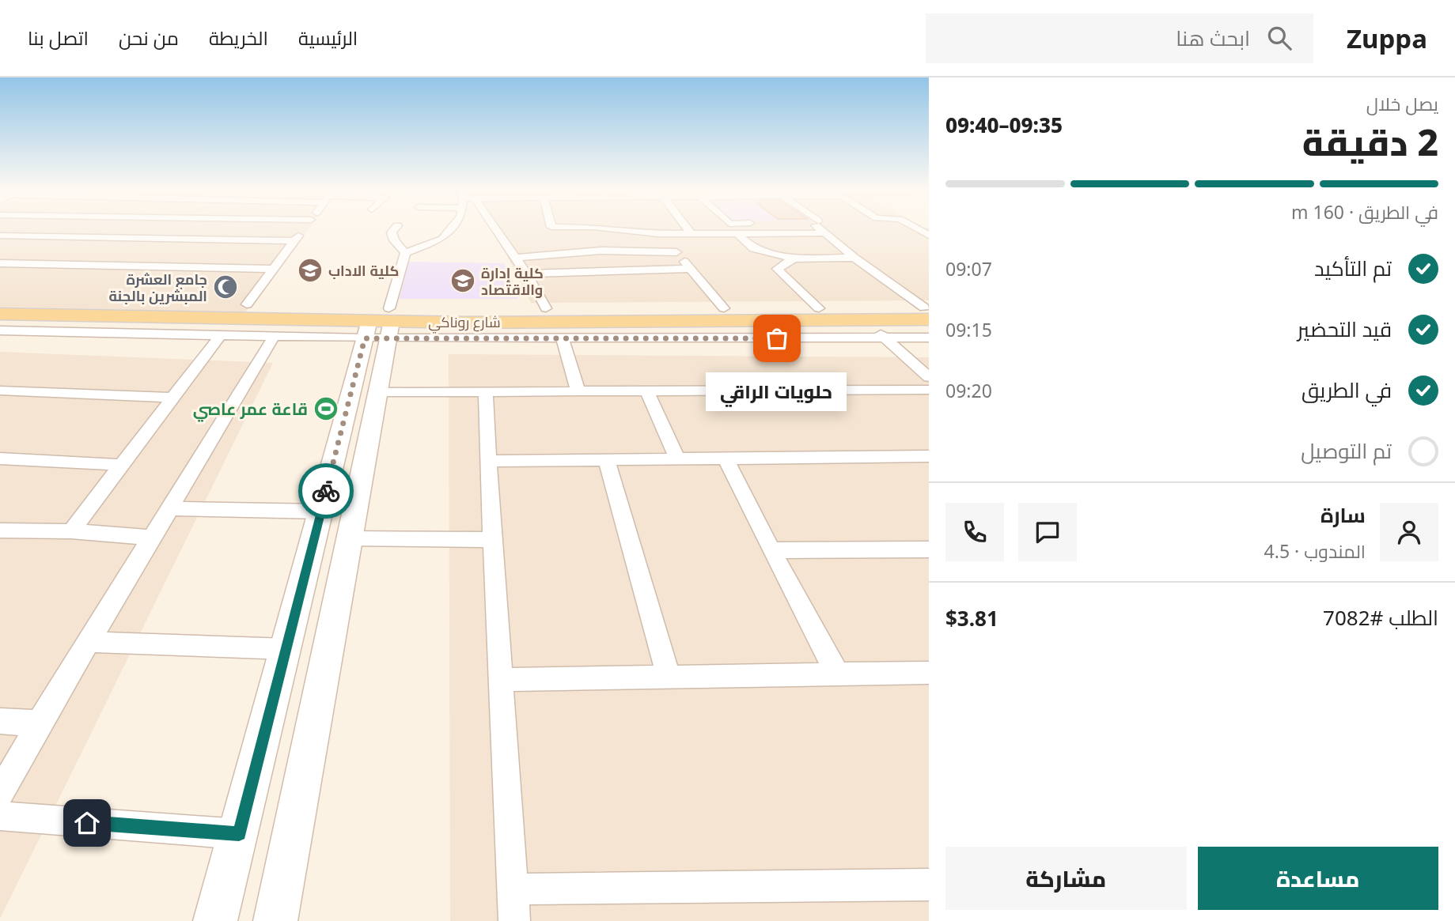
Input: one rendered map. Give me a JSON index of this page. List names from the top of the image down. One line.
{"streets":{"main road":["شارع روناكي"]},"places":{"school or university":["كلية الاداب","كلية إدارة والاقتصاد"],"mosque":["جامع العشرة المبشرين بالجنة"],"other":["حلويات الراقي"],"sports":["قاعة عمر عاصي"]},"page":{"header":"Zuppa","search":"ابحث هنا","nav":["الرئيسية","الخريطة","من نحن","اتصل بنا"],"heading":["2 دقيقة","يصل خلال","09:35–09:40"],"panel":["سارة","المندوب · 4.5","الطلب #7082","$3.81"],"bar":"في الطريق · 160 m","list":[["تم التأكيد","09:07"],["قيد التحضير","09:15"],["في الطريق","09:20"],"تم التوصيل"],"bubble":"حلويات الراقي","buttons":["مساعدة","مشاركة"]}}
